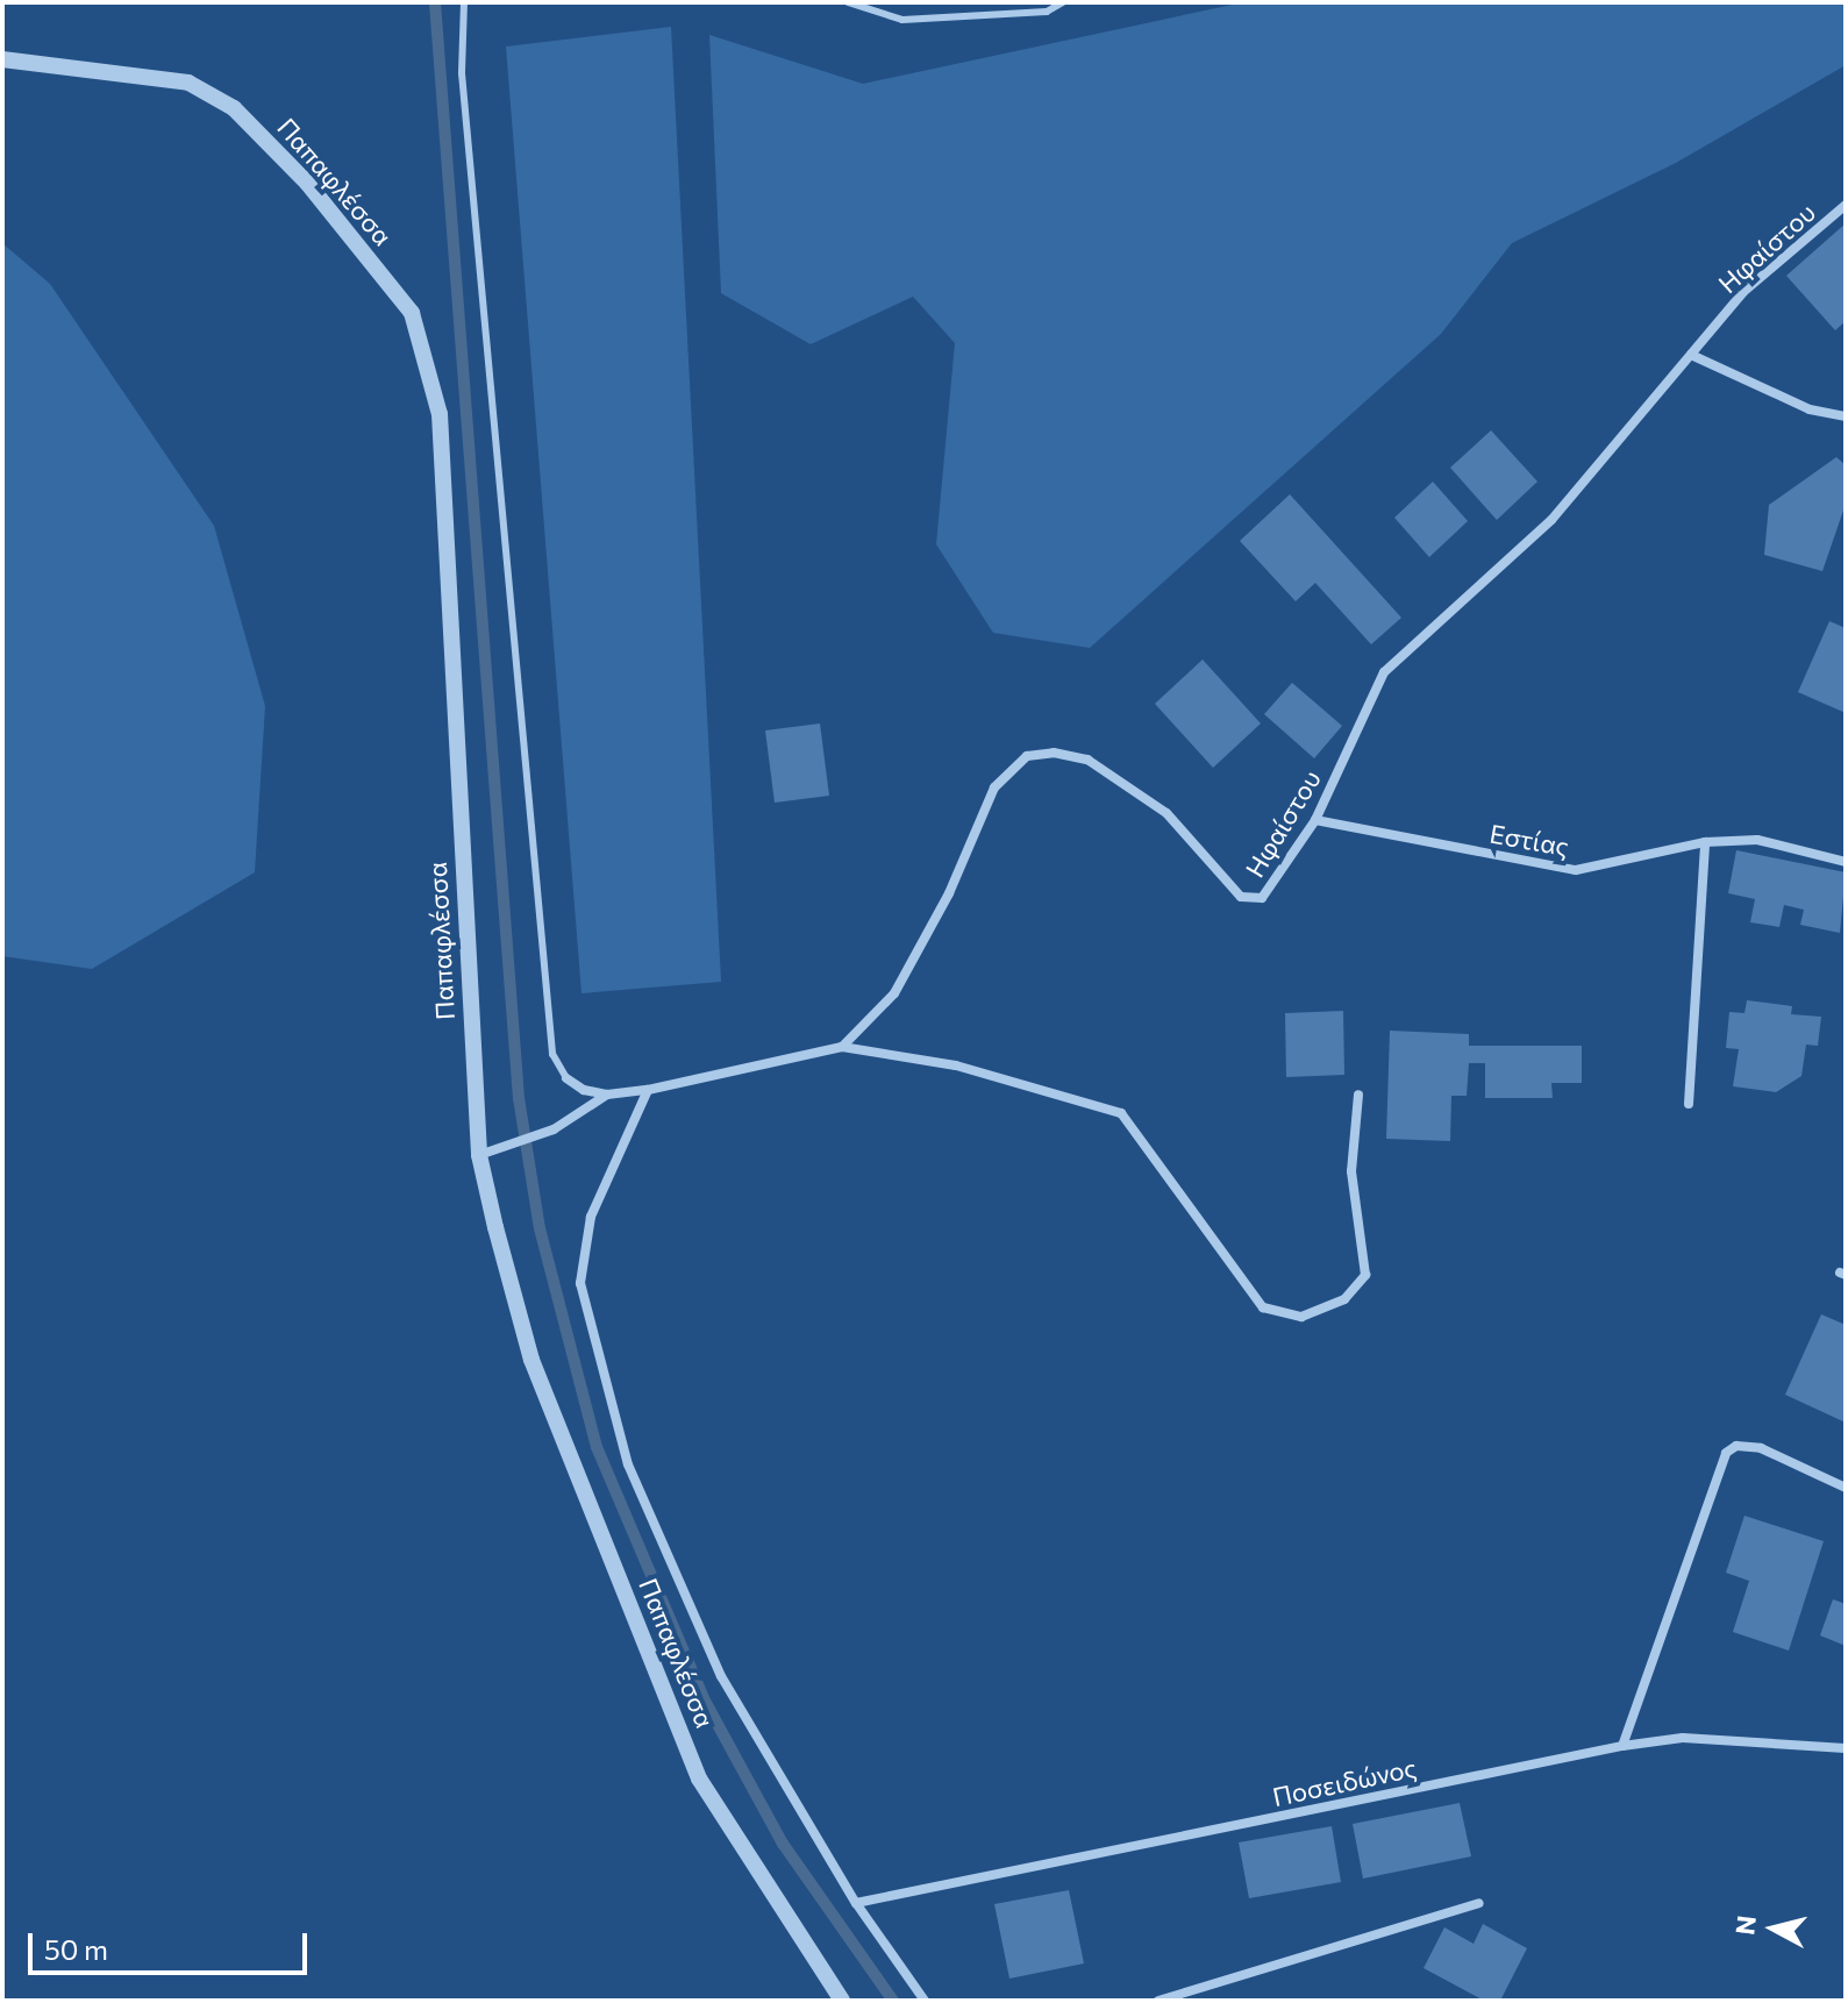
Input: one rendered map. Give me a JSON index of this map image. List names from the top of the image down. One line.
{"streets":{"street":["Παπαφλέσσα","Ηφαίστου","Εστίας","Ποσειδώνος"]},"crossings":[["Ηφαίστου","Εστίας"]],"scale_bar":"50 m","north":"left"}
